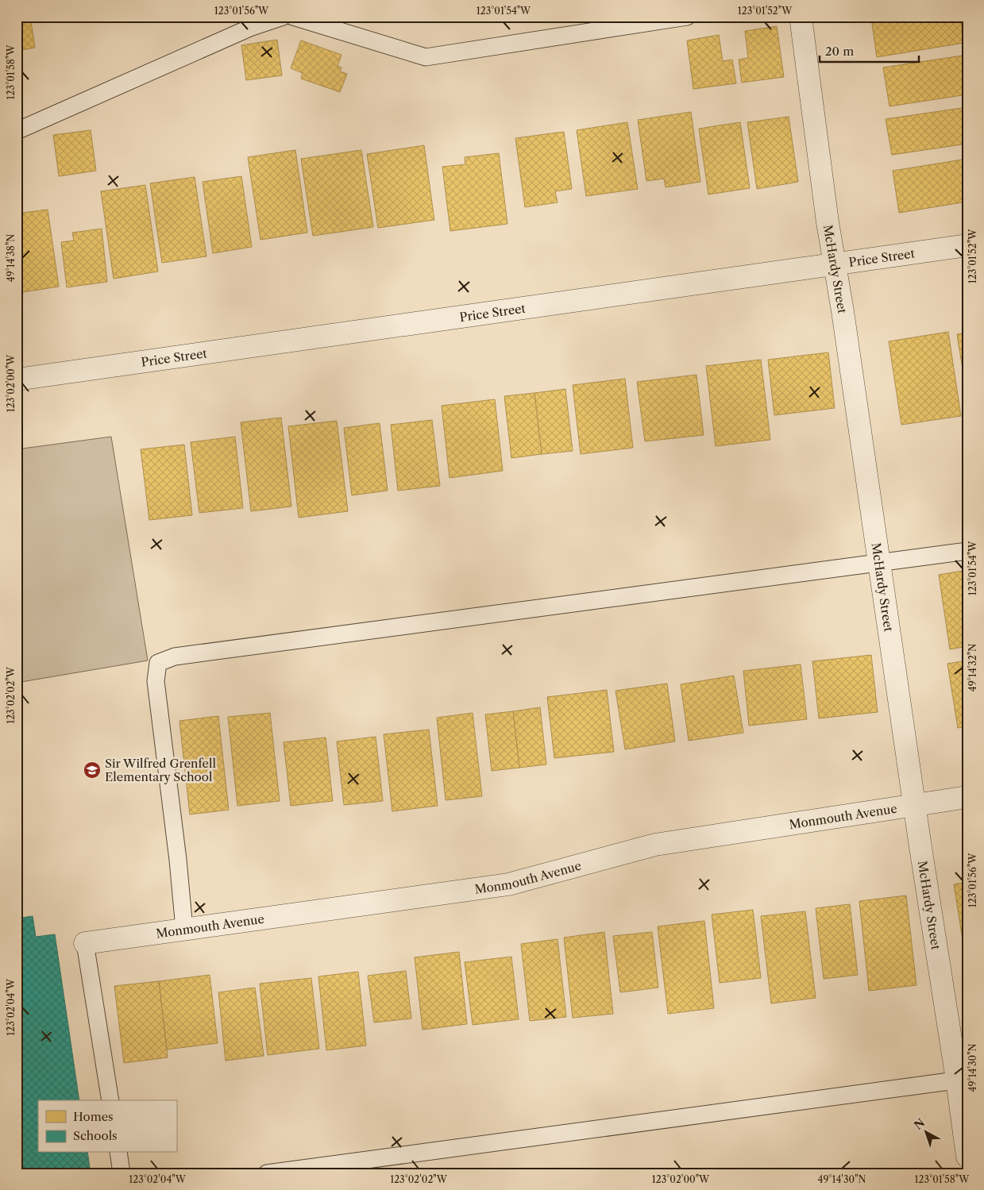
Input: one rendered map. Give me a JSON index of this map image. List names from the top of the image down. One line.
{"streets":{"street":["Price Street","McHardy Street","Monmouth Avenue"]},"crossings":[["Price Street","McHardy Street"],["McHardy Street","Monmouth Avenue"]],"places":{"school or university":["Sir Wilfred Grenfell Elementary School"]},"legend":["Homes","Schools"],"scale_bar":"20 m","north":"top left","coordinates":["123°01'56\"W","123°01'54\"W","123°01'52\"W","123°01'58\"W","49°14'38\"N","123°02'00\"W","49°14'32\"N","123°02'02\"W","123°02'04\"W","49°14'30\"N"]}
